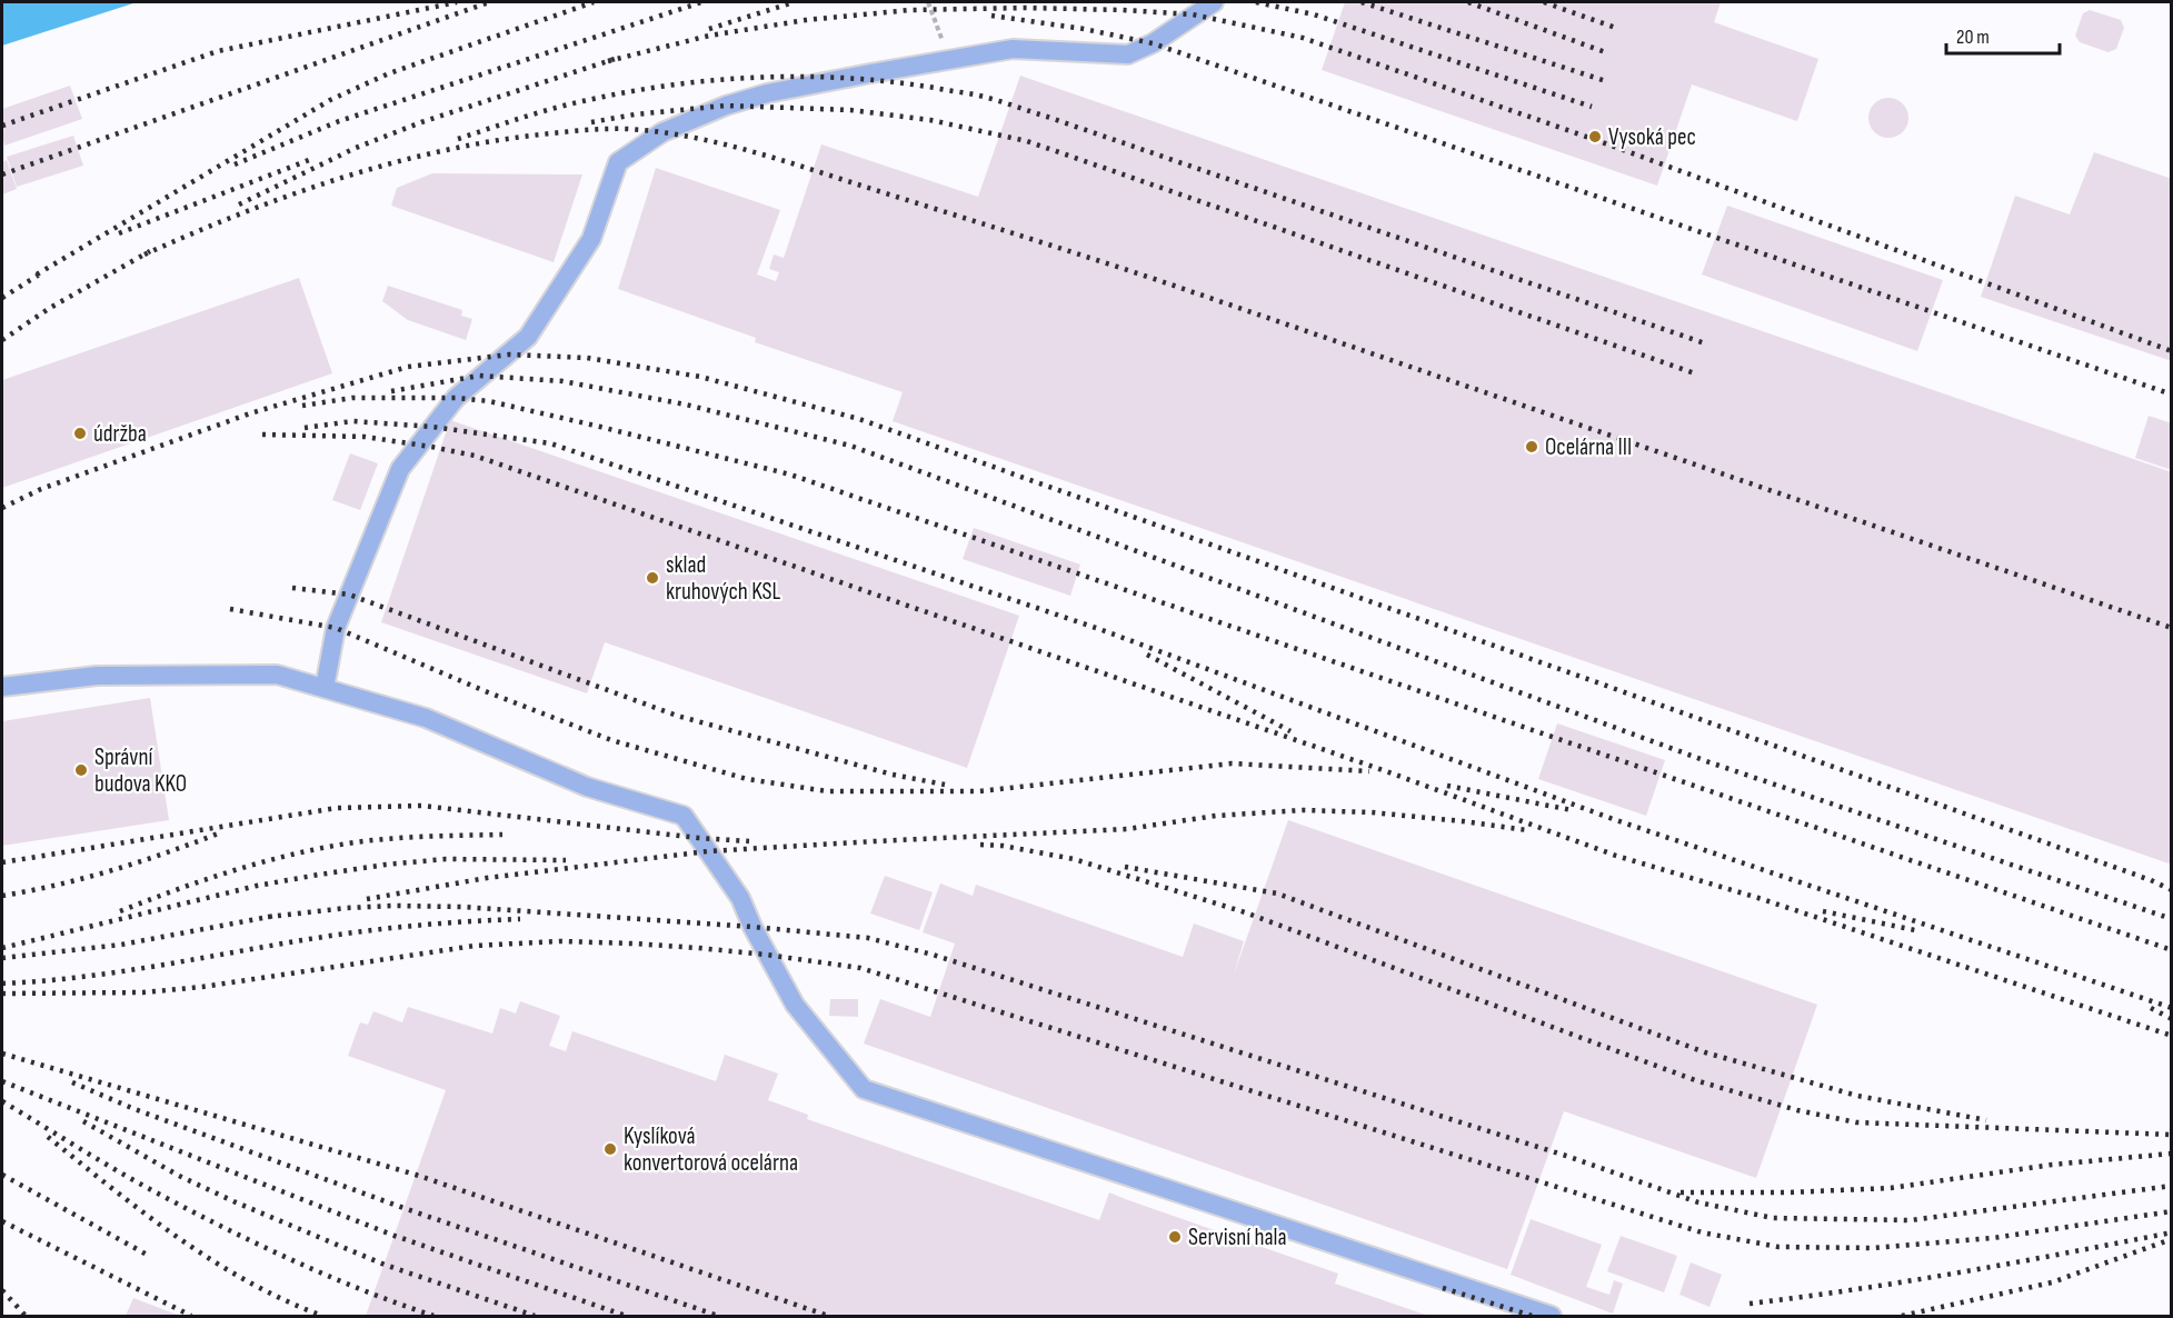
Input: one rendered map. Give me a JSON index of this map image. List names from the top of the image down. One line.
{"places":["Vysoká pec","údržba","Ocelárna III","sklad kruhových KSL","Správní budova KKO","Kyslíková konvertorová ocelárna","Servisní hala"],"scale_bar":"20 m"}
